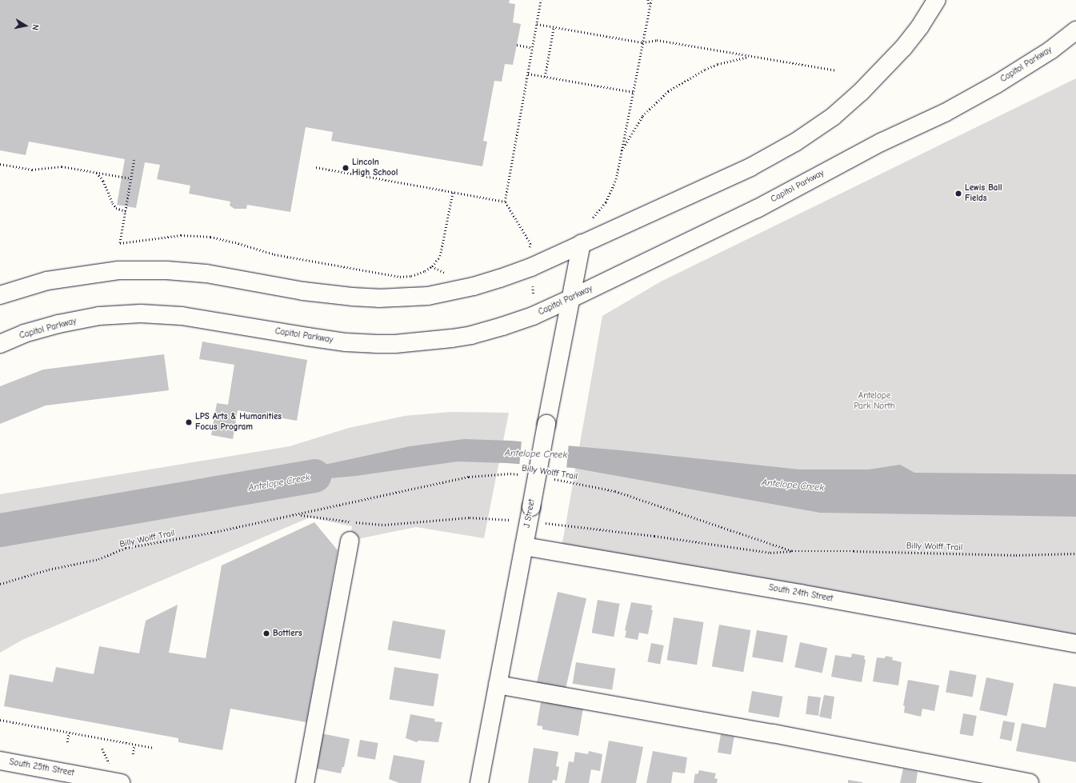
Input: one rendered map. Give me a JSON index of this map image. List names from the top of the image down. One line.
{"streets":{"main road":["Capitol Parkway","J Street","South 24th Street","South 25th Street"],"path":["Billy Wolff Trail"]},"crossings":[["Capitol Parkway","J Street"],["J Street","South 24th Street"]],"water":["Antelope Creek"],"parks":["Antelope Park North"],"places":["Lincoln High School","Lewis Ball Fields","LPS Arts & Humanities Focus Program","Bottlers"],"north":"right"}
